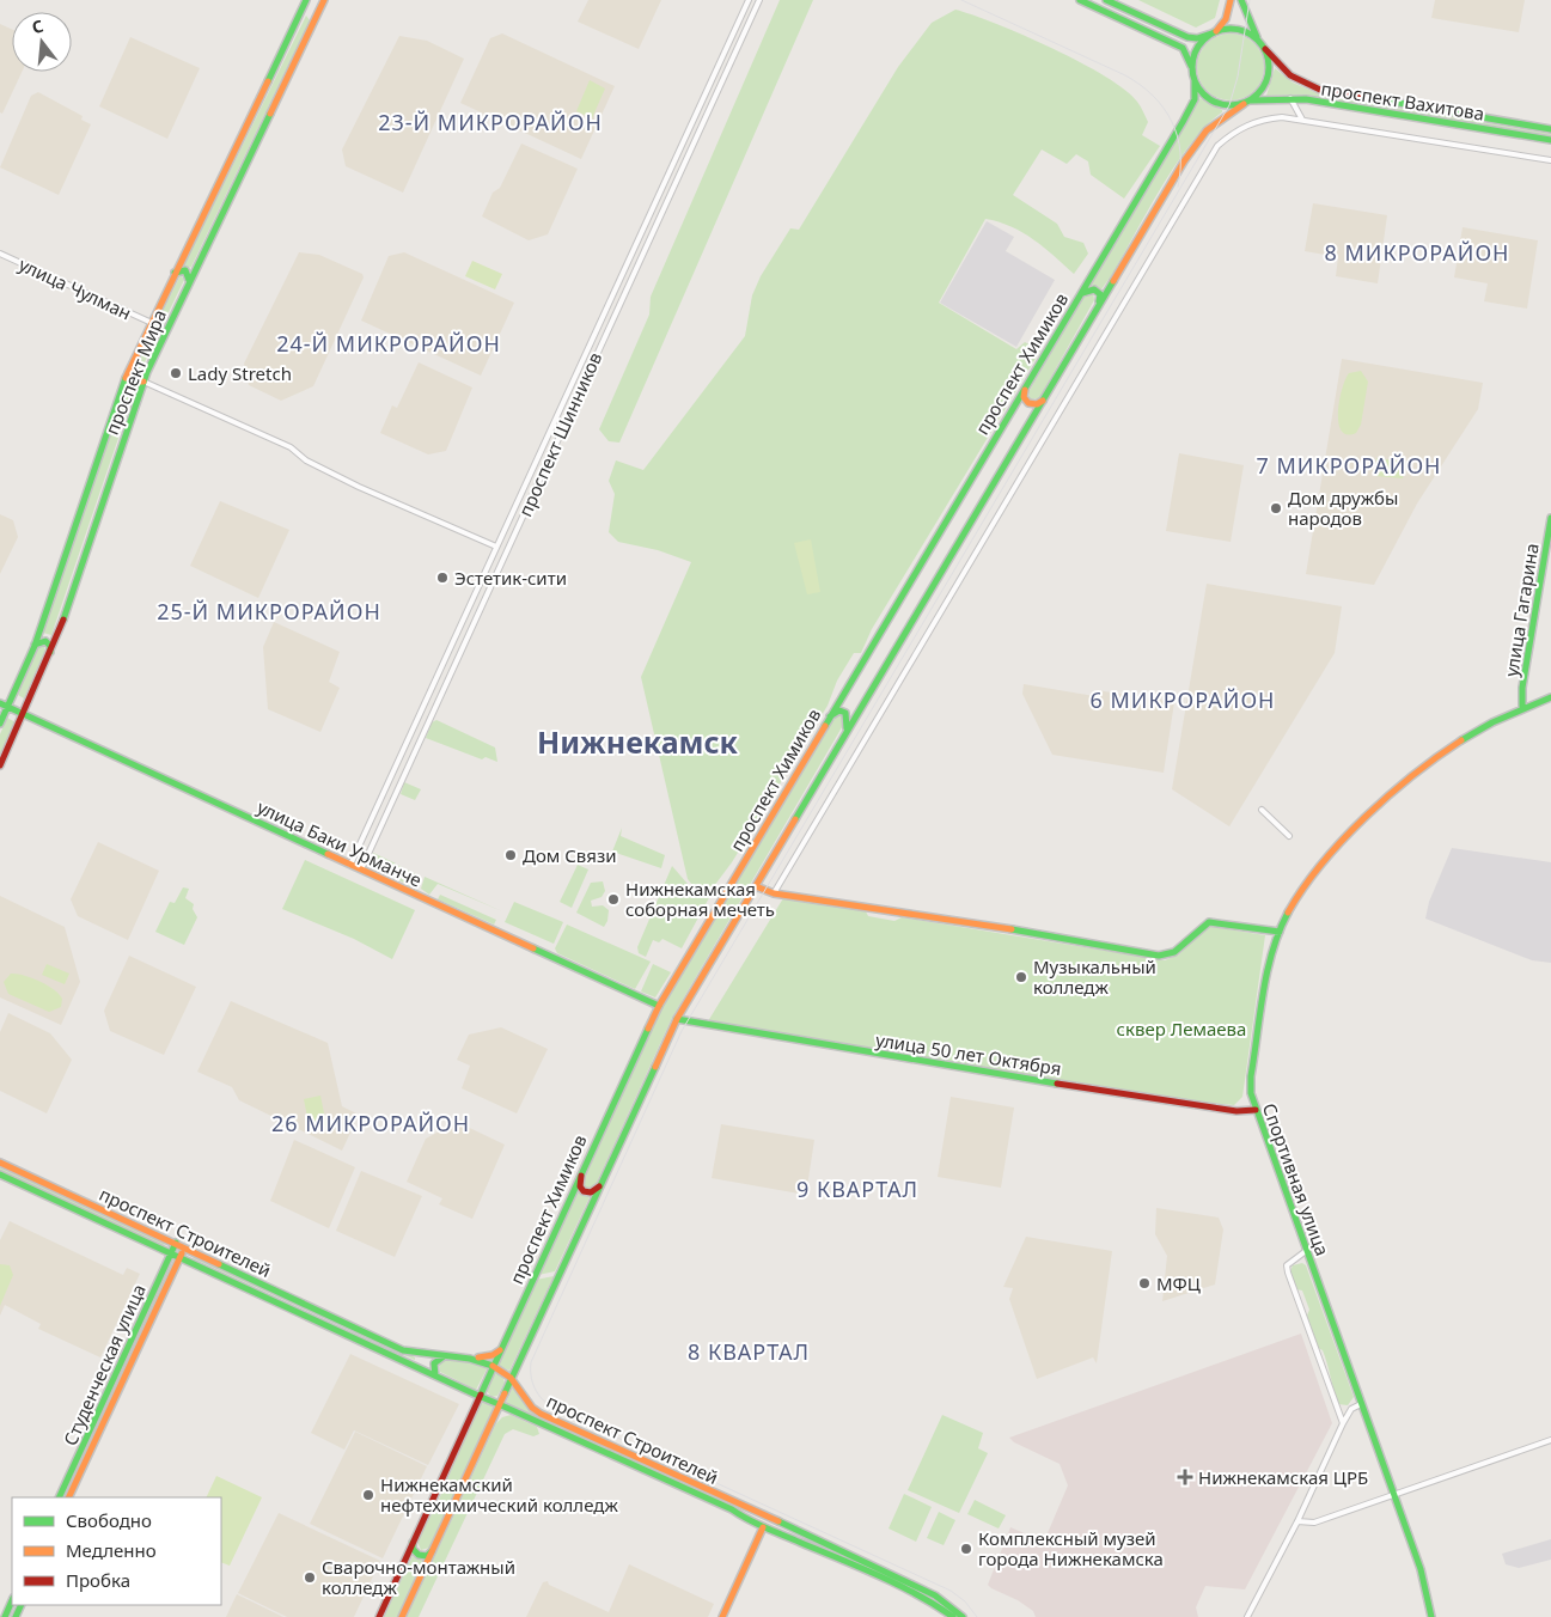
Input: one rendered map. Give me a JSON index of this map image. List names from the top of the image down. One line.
{"streets":{"main road":["проспект Вахитова","проспект Химиков","проспект Мира","улица Гагарина","улица Баки Урманче","улица 50 лет Октября","Спортивная улица","проспект Строителей","Студенческая улица"],"street":["улица Чулман","проспект Шинников"]},"crossings":[["проспект Вахитова","проспект Химиков"],["улица Чулман","проспект Мира"],["проспект Химиков","улица Баки Урманче"],["проспект Химиков","улица 50 лет Октября"],["проспект Химиков","проспект Строителей"],["проспект Мира","улица Баки Урманче"],["проспект Шинников","улица Баки Урманче"],["улица Гагарина","Спортивная улица"],["улица 50 лет Октября","Спортивная улица"],["проспект Строителей","Студенческая улица"]],"districts":["23-Й МИКРОРАЙОН","8 МИКРОРАЙОН","24-Й МИКРОРАЙОН","7 МИКРОРАЙОН","25-Й МИКРОРАЙОН","6 МИКРОРАЙОН","Нижнекамск","26 МИКРОРАЙОН","9 КВАРТАЛ","8 КВАРТАЛ"],"parks":["сквер Лемаева"],"places":{"other":["Lady Stretch","Дом дружбы народов","Эстетик-сити","Дом Связи","Нижнекамская соборная мечеть","Музыкальный колледж","МФЦ","Нижнекамский нефтехимический колледж","Комплексный музей города Нижнекамска","Сварочно-монтажный колледж"],"health":["Нижнекамская ЦРБ"]},"legend":["Свободно","Медленно","Пробка"],"north":"top"}
